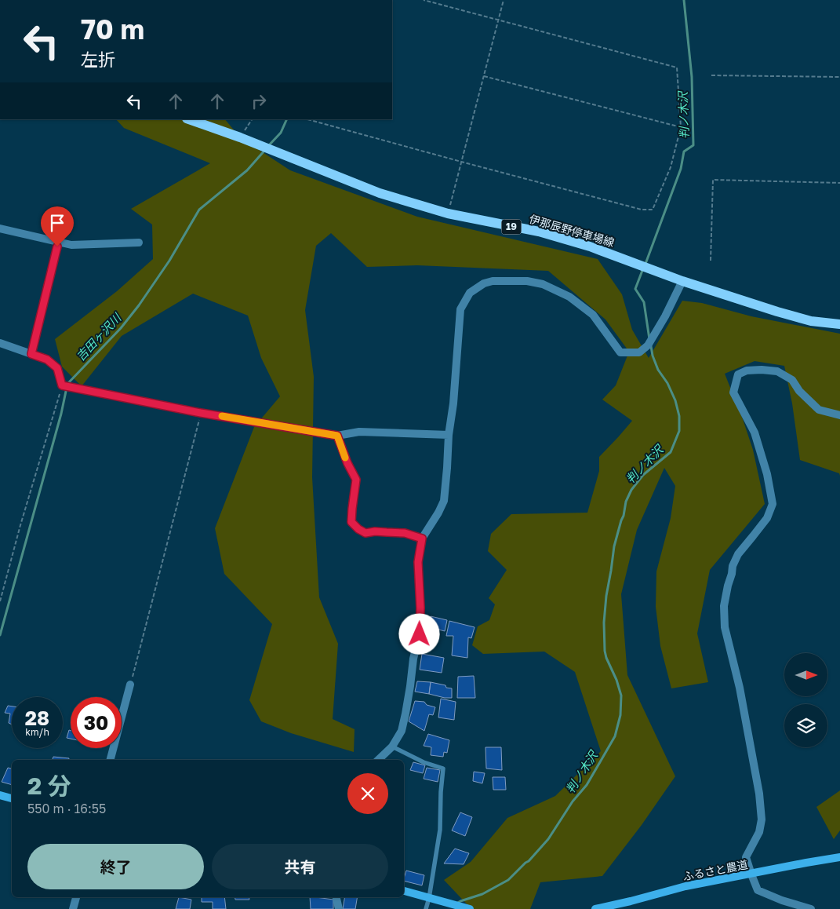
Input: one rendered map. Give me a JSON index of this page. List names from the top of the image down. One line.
{"streets":{"main road":["19","伊那辰野停車場線"],"street":["ふるさと農道"]},"water":["判ノ木沢","吉田ヶ沢川"],"north":"right","page":{"turn":["70 m","左折"],"speed":"28 km/h","limit":"30","heading":["2 分","550 m · 16:55"],"buttons":["終了","共有"]}}
